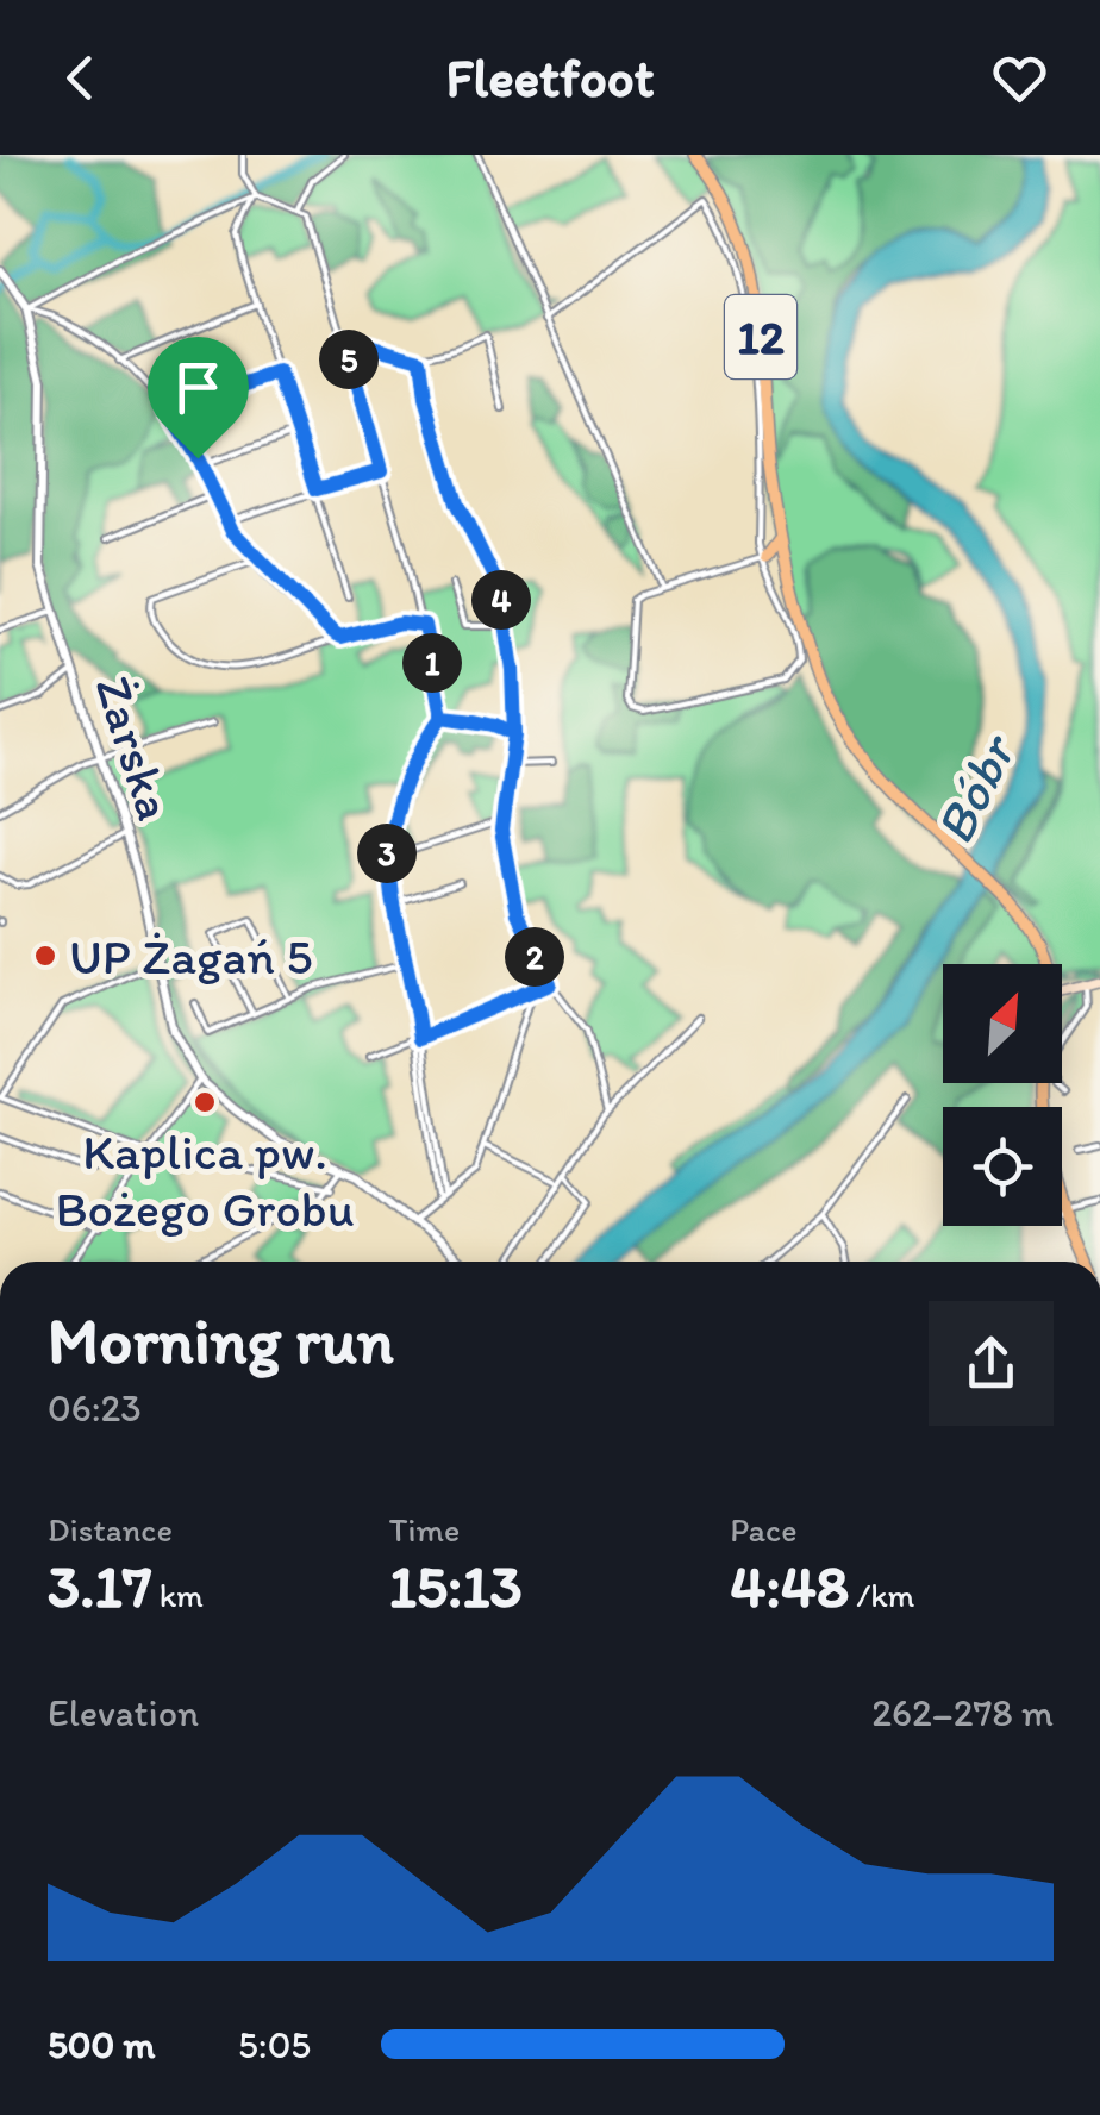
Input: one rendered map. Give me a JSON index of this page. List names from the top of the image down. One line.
{"streets":{"main road":["12"],"street":["Żarska"]},"water":["Bóbr"],"places":["UP Żagań 5","Kaplica pw. Bożego Grobu"],"north":"top right","page":{"header":"Fleetfoot","pins":["5","4","1","3","2"],"heading":["Morning run","06:23"],"stats":[["Distance","3.17 km"],["Time","15:13"],["Pace","4:48 /km"]],"chart":["Elevation","262–278 m"],"list":[{"name":"500 m","note":"5:05"}]}}
